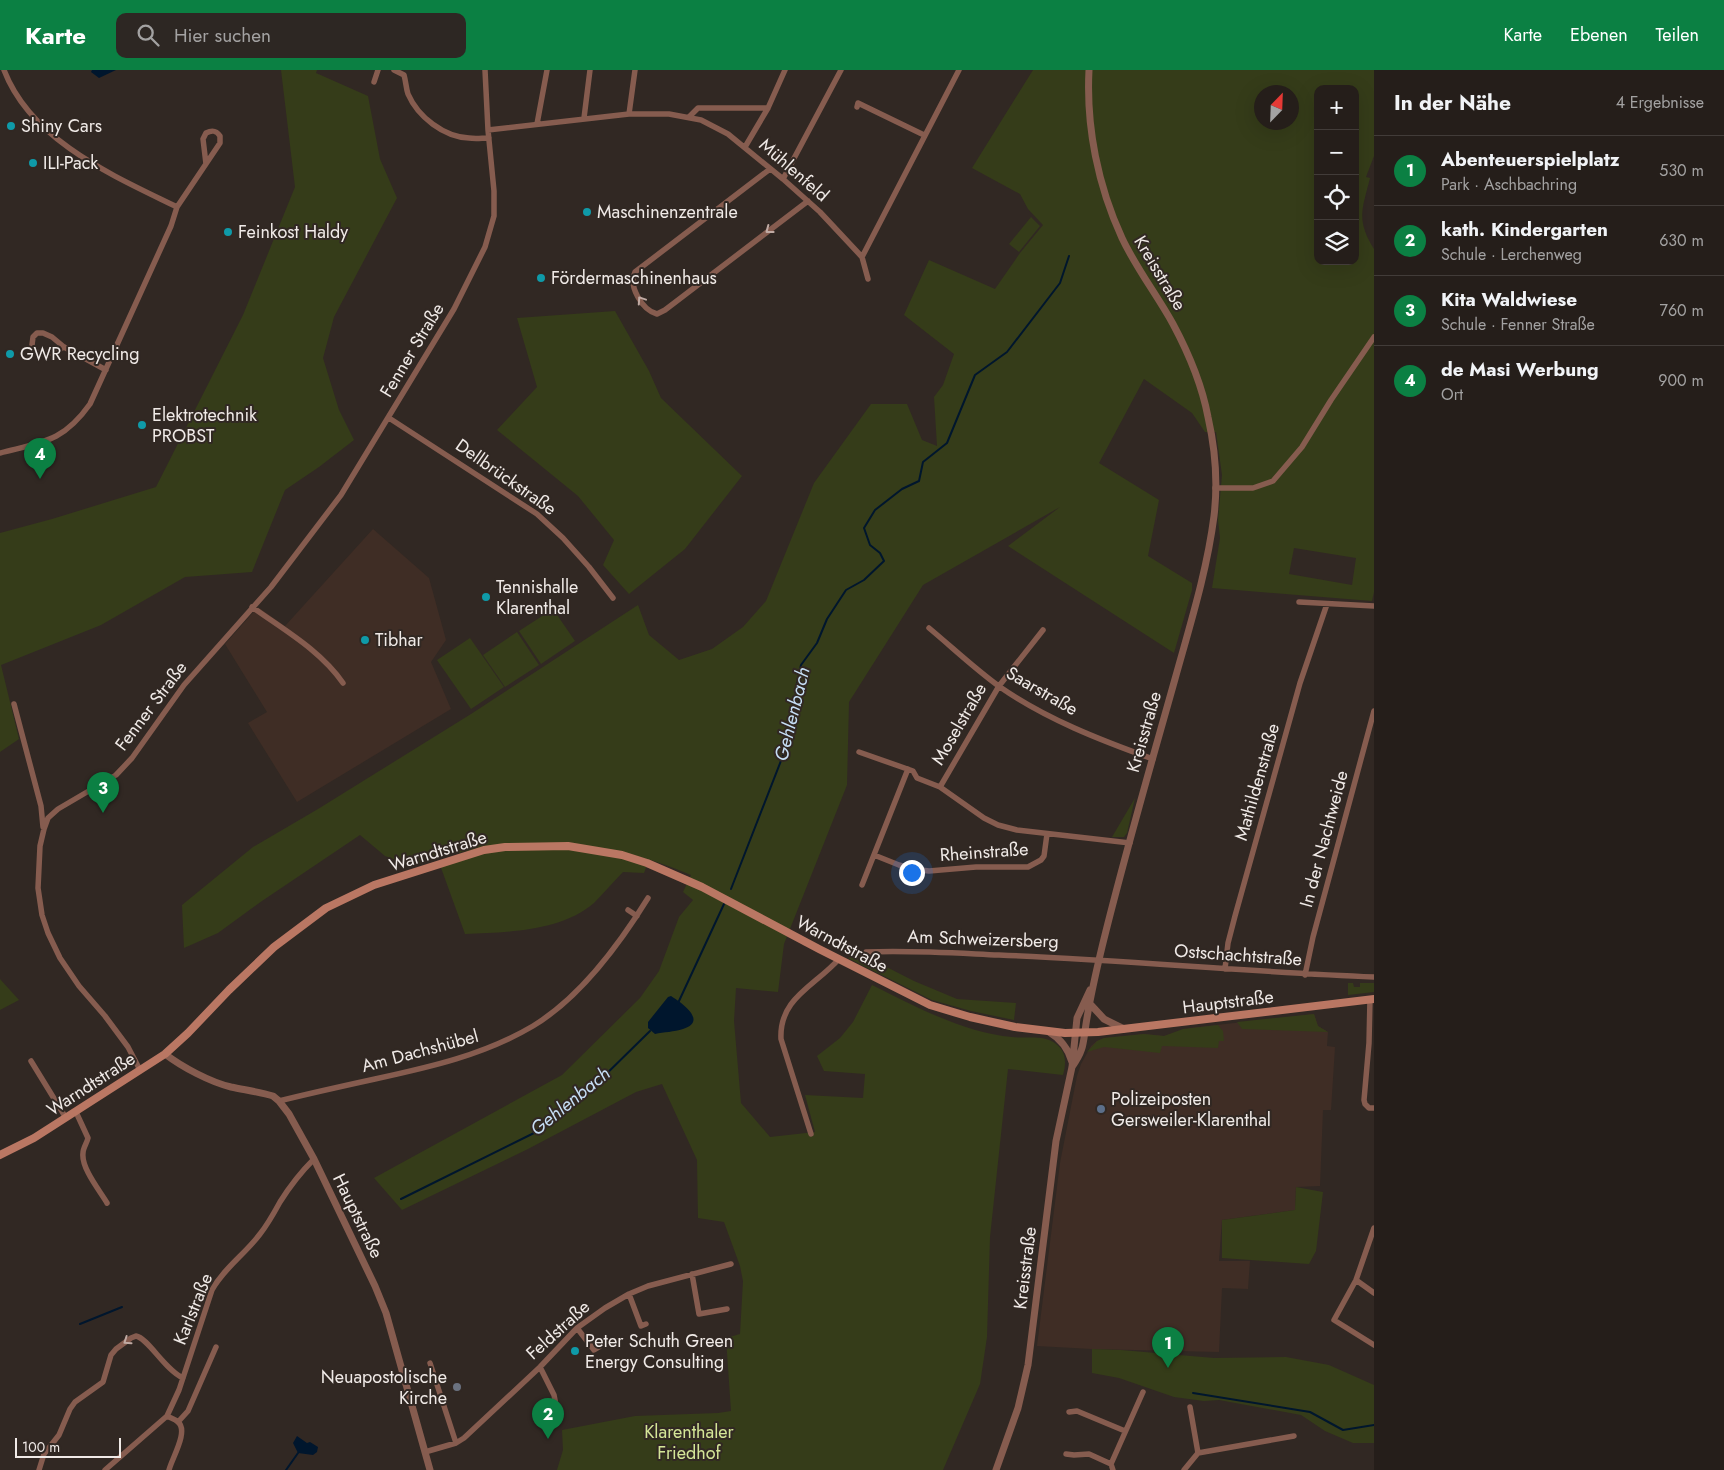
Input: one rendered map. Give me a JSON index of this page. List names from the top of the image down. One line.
{"streets":{"main road":["Warndtstraße","Hauptstraße"],"street":["Mühlenfeld","Kreisstraße","Fenner Straße","Dellbrückstraße","Saarstraße","Moselstraße","Mathildenstraße","In der Nachtweide","Rheinstraße","Am Schweizersberg","Ostschachtstraße","Am Dachshübel","Karlstraße","Feldstraße"]},"crossings":[["Mühlenfeld","Fenner Straße"],["Kreisstraße","Saarstraße"],["Kreisstraße","Warndtstraße"],["Kreisstraße","Rheinstraße"],["Kreisstraße","Am Schweizersberg"],["Kreisstraße","Ostschachtstraße"],["Kreisstraße","Hauptstraße"],["Fenner Straße","Dellbrückstraße"],["Fenner Straße","Warndtstraße"],["Saarstraße","Moselstraße"],["Moselstraße","Rheinstraße"],["Mathildenstraße","Ostschachtstraße"],["In der Nachtweide","Ostschachtstraße"],["Warndtstraße","Hauptstraße"],["Am Schweizersberg","Ostschachtstraße"],["Hauptstraße","Am Dachshübel"],["Hauptstraße","Karlstraße"],["Hauptstraße","Feldstraße"]],"water":["Gehlenbach"],"parks":["Klarenthaler Friedhof"],"places":["Shiny Cars","ILI-Pack","Maschinenzentrale","Feinkost Haldy","Fördermaschinenhaus","GWR Recycling","Elektrotechnik PROBST","Tennishalle Klarenthal","Tibhar","Polizeiposten Gersweiler-Klarenthal","Peter Schuth Green Energy Consulting","Neuapostolische Kirche"],"scale_bar":"100 m","north":"top right","page":{"header":"Karte","search":"Hier suchen","nav":["Karte","Ebenen","Teilen"],"heading":["In der Nähe","4 Ergebnisse"],"map_buttons":["+","−"],"list":[{"mark":"1","name":"Abenteuerspielplatz","note":"Park · Aschbachring","value":"530 m"},{"mark":"2","name":"kath. Kindergarten","note":"Schule · Lerchenweg","value":"630 m"},{"mark":"3","name":"Kita Waldwiese","note":"Schule · Fenner Straße","value":"760 m"},{"mark":"4","name":"de Masi Werbung","note":"Ort","value":"900 m"}],"pins":["4","3","1","2"],"scale":"100 m"}}
